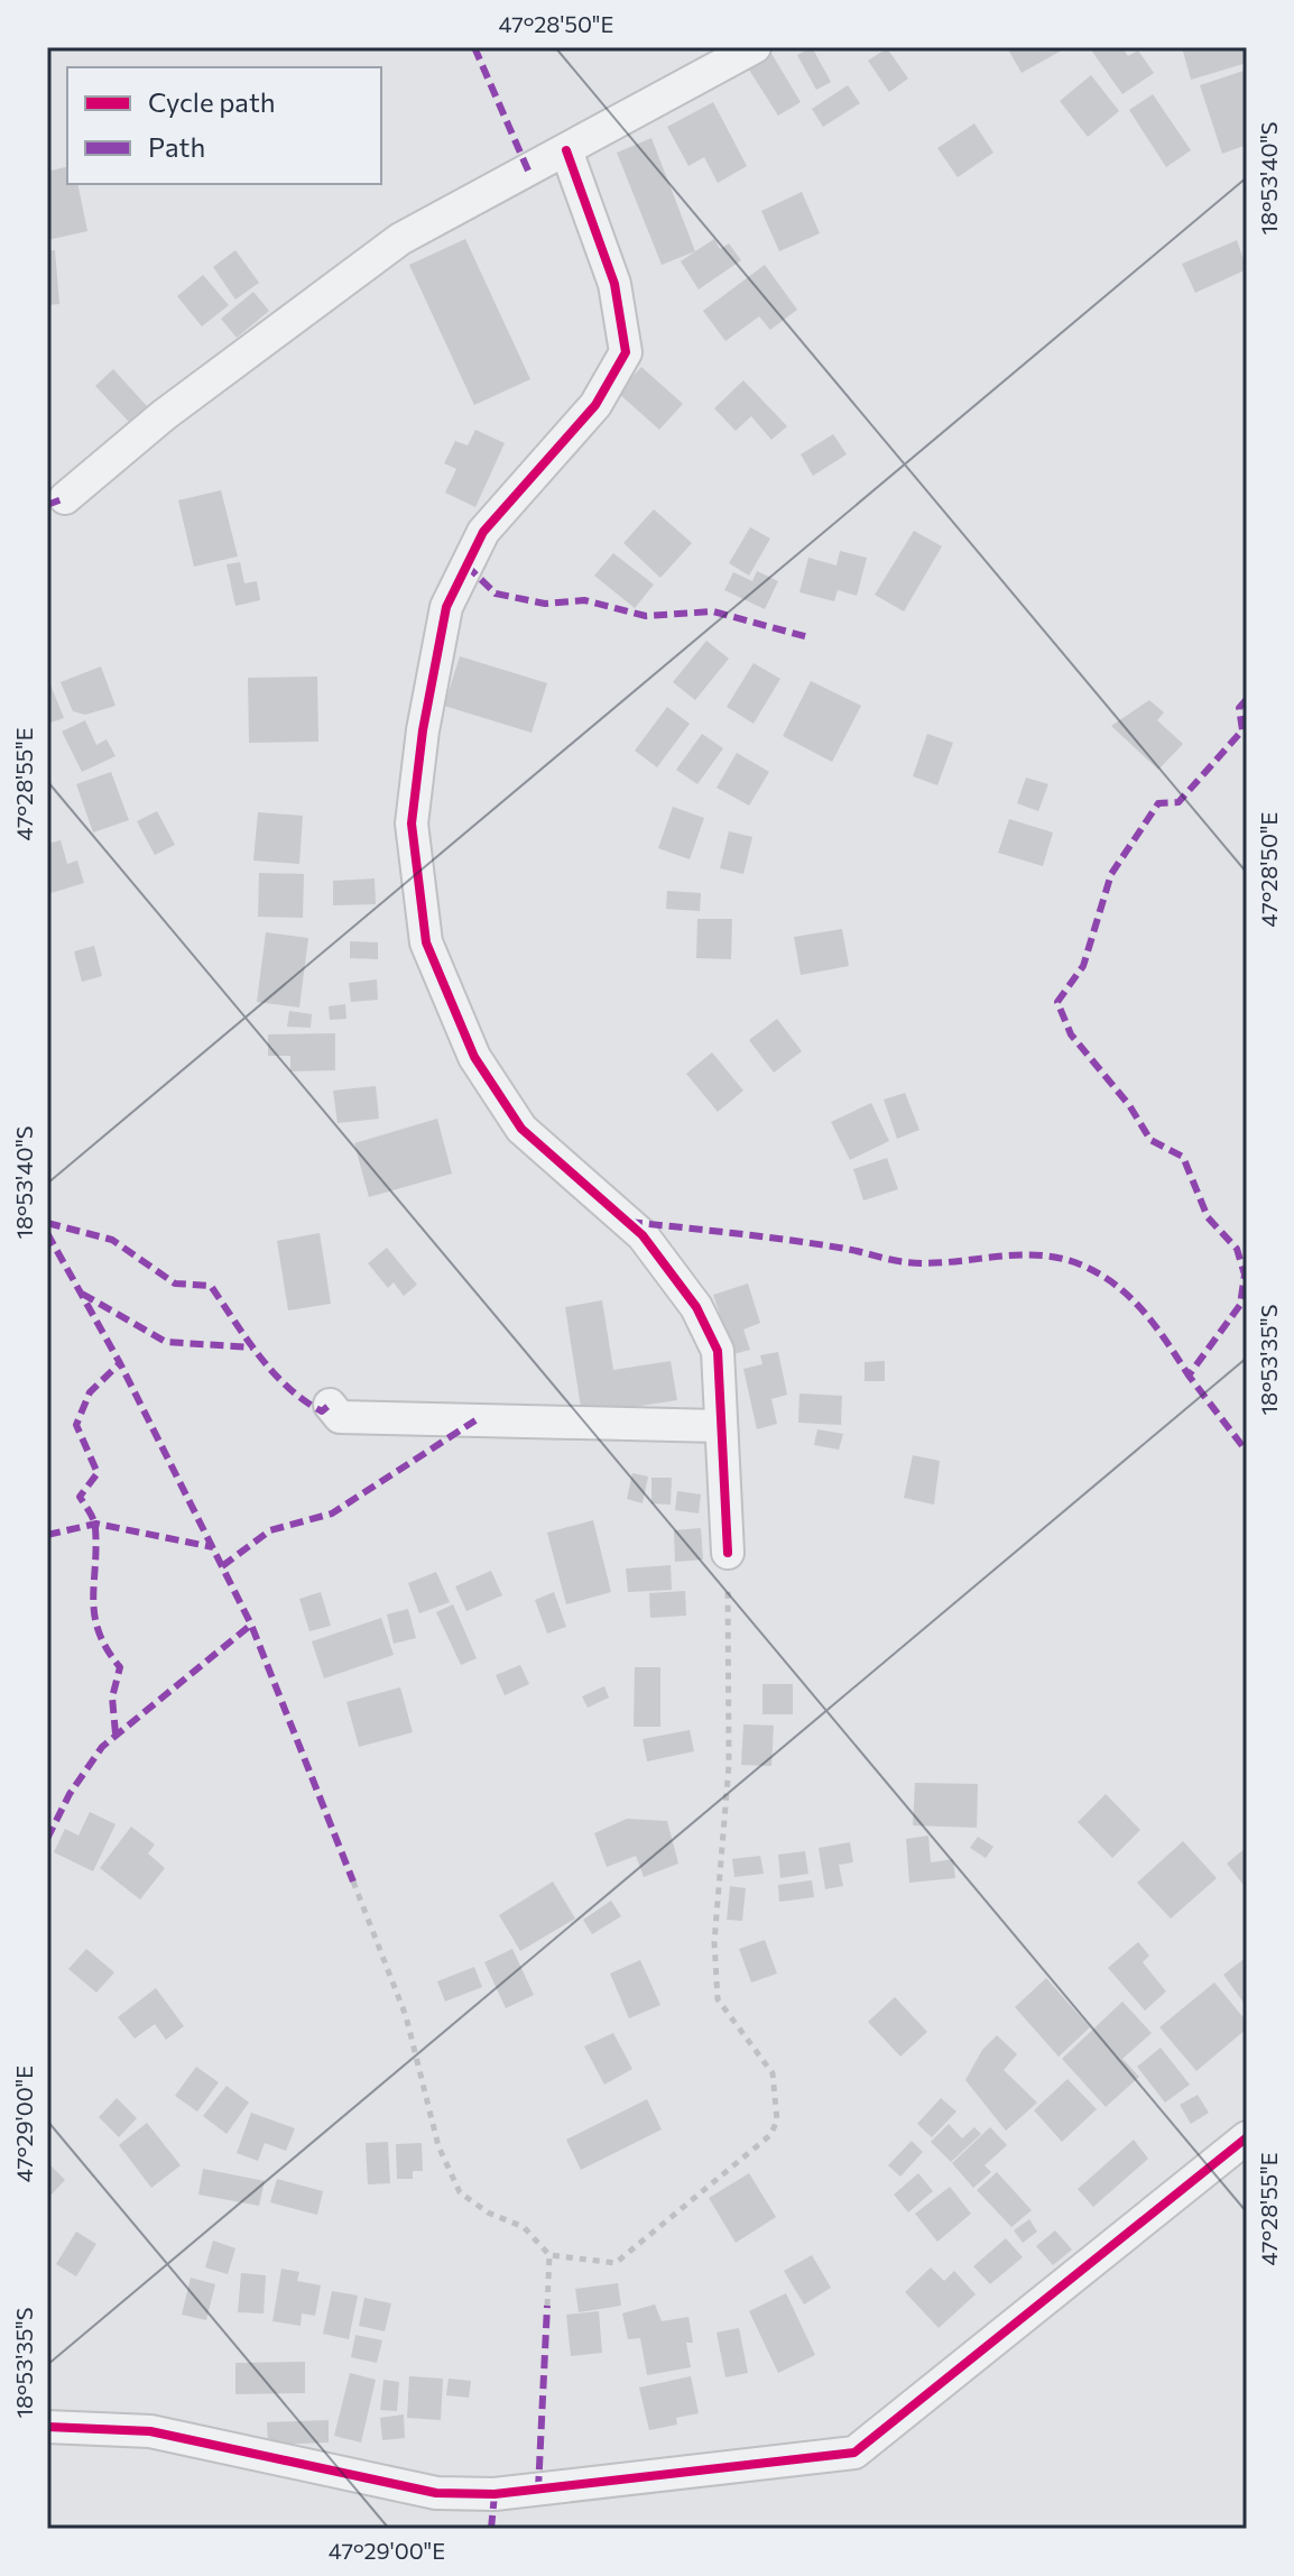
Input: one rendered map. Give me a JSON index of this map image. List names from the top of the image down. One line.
{"legend":["Cycle path","Path"],"coordinates":["47°28'50\"E","18°53'40\"S","47°28'55\"E","18°53'35\"S","47°29'00\"E"]}
